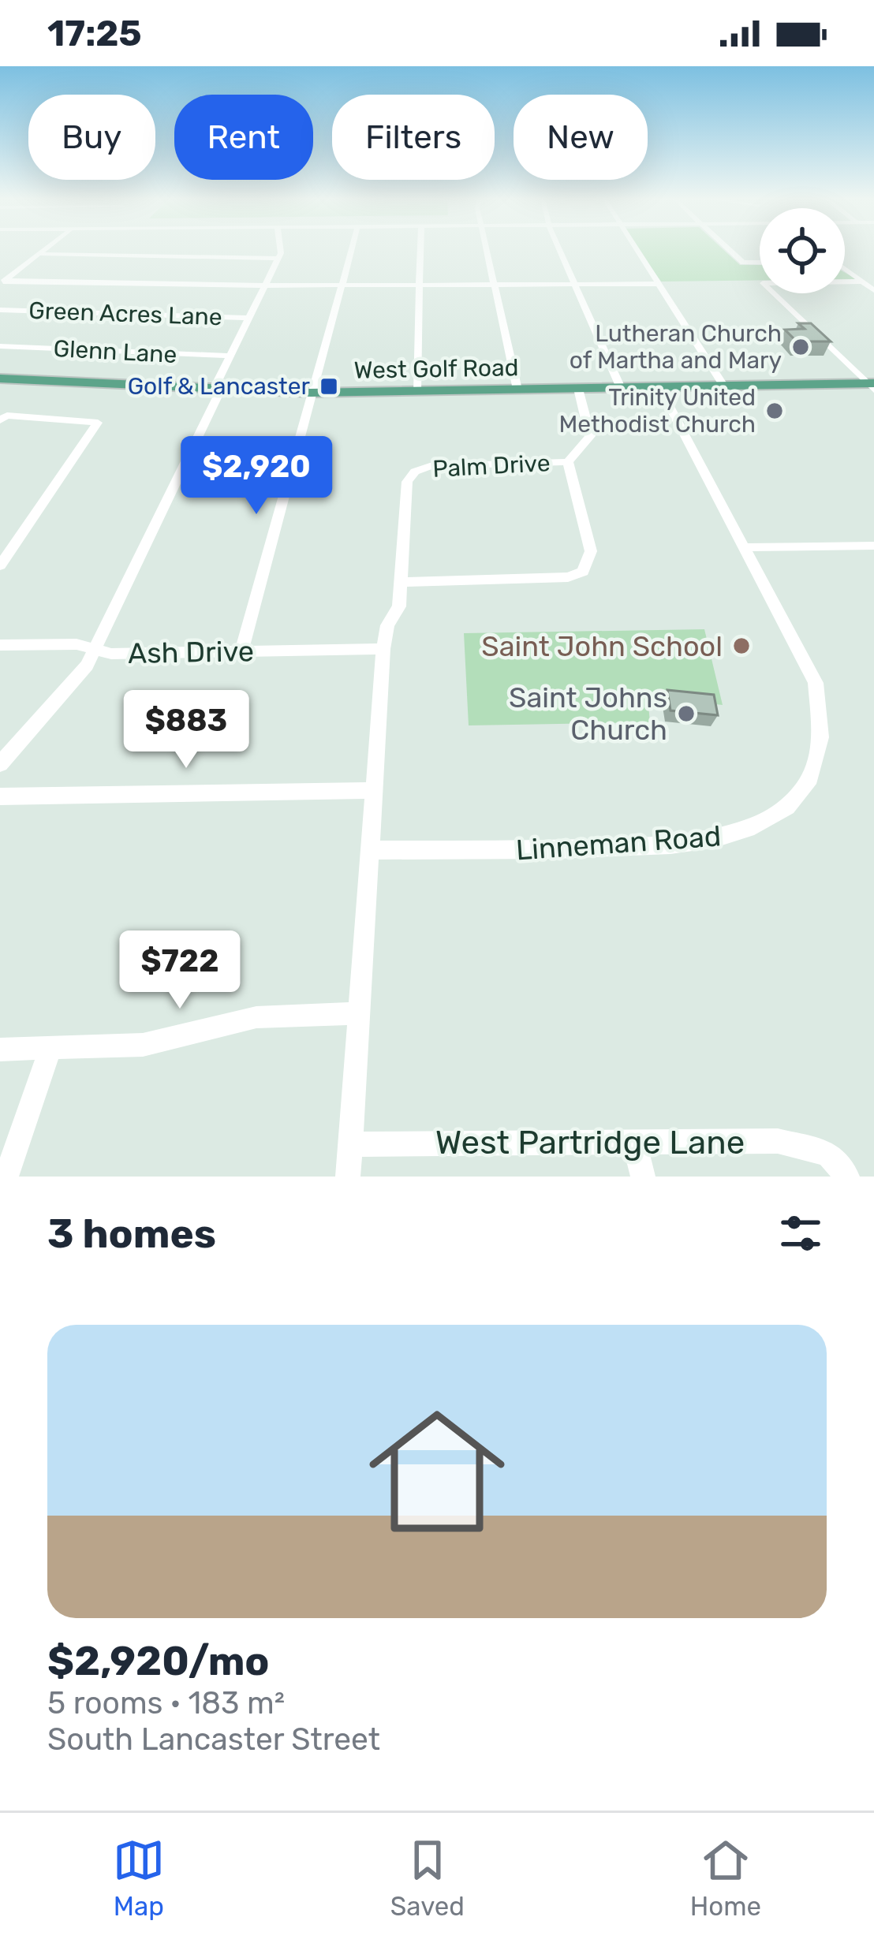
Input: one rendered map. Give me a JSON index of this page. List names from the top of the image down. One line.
{"streets":{"main road":["West Golf Road"],"street":["Green Acres Lane","Glenn Lane","Palm Drive","Ash Drive","Linneman Road","West Partridge Lane"]},"crossings":[["West Golf Road","Linneman Road"]],"places":{"other":["Lutheran Church of Martha and Mary","Trinity United Methodist Church","Saint John School","Saint Johns Church"],"transit":["Golf & Lancaster"]},"page":{"status":"17:25","chip":["Buy","Rent","Filters","New"],"price":["$2,920","$883","$722"],"heading":"3 homes","list":[{"name":"$2,920/mo","note":"5 rooms · 183 m² · South Lancaster Street"}],"tabs":["Map","Saved","Home"]}}
